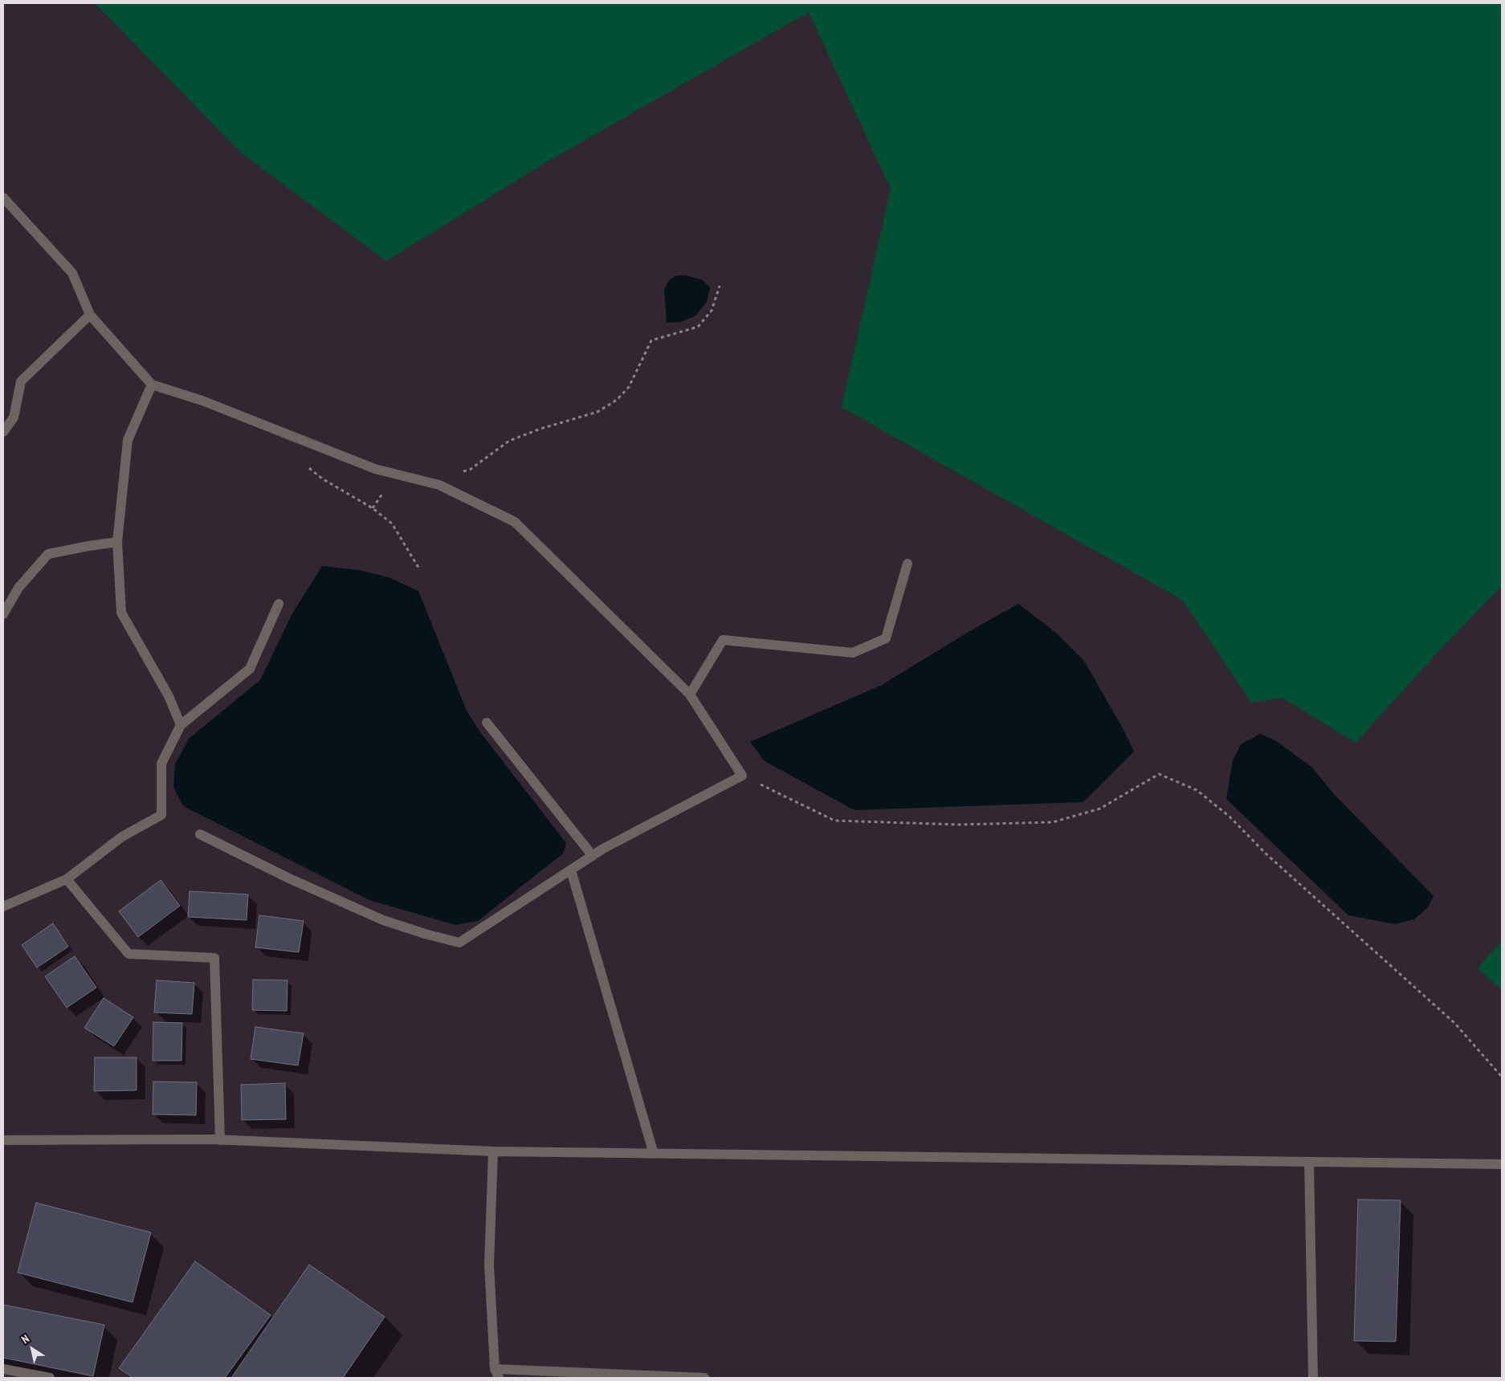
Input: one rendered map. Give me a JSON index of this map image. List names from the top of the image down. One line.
{"north":"top left"}
